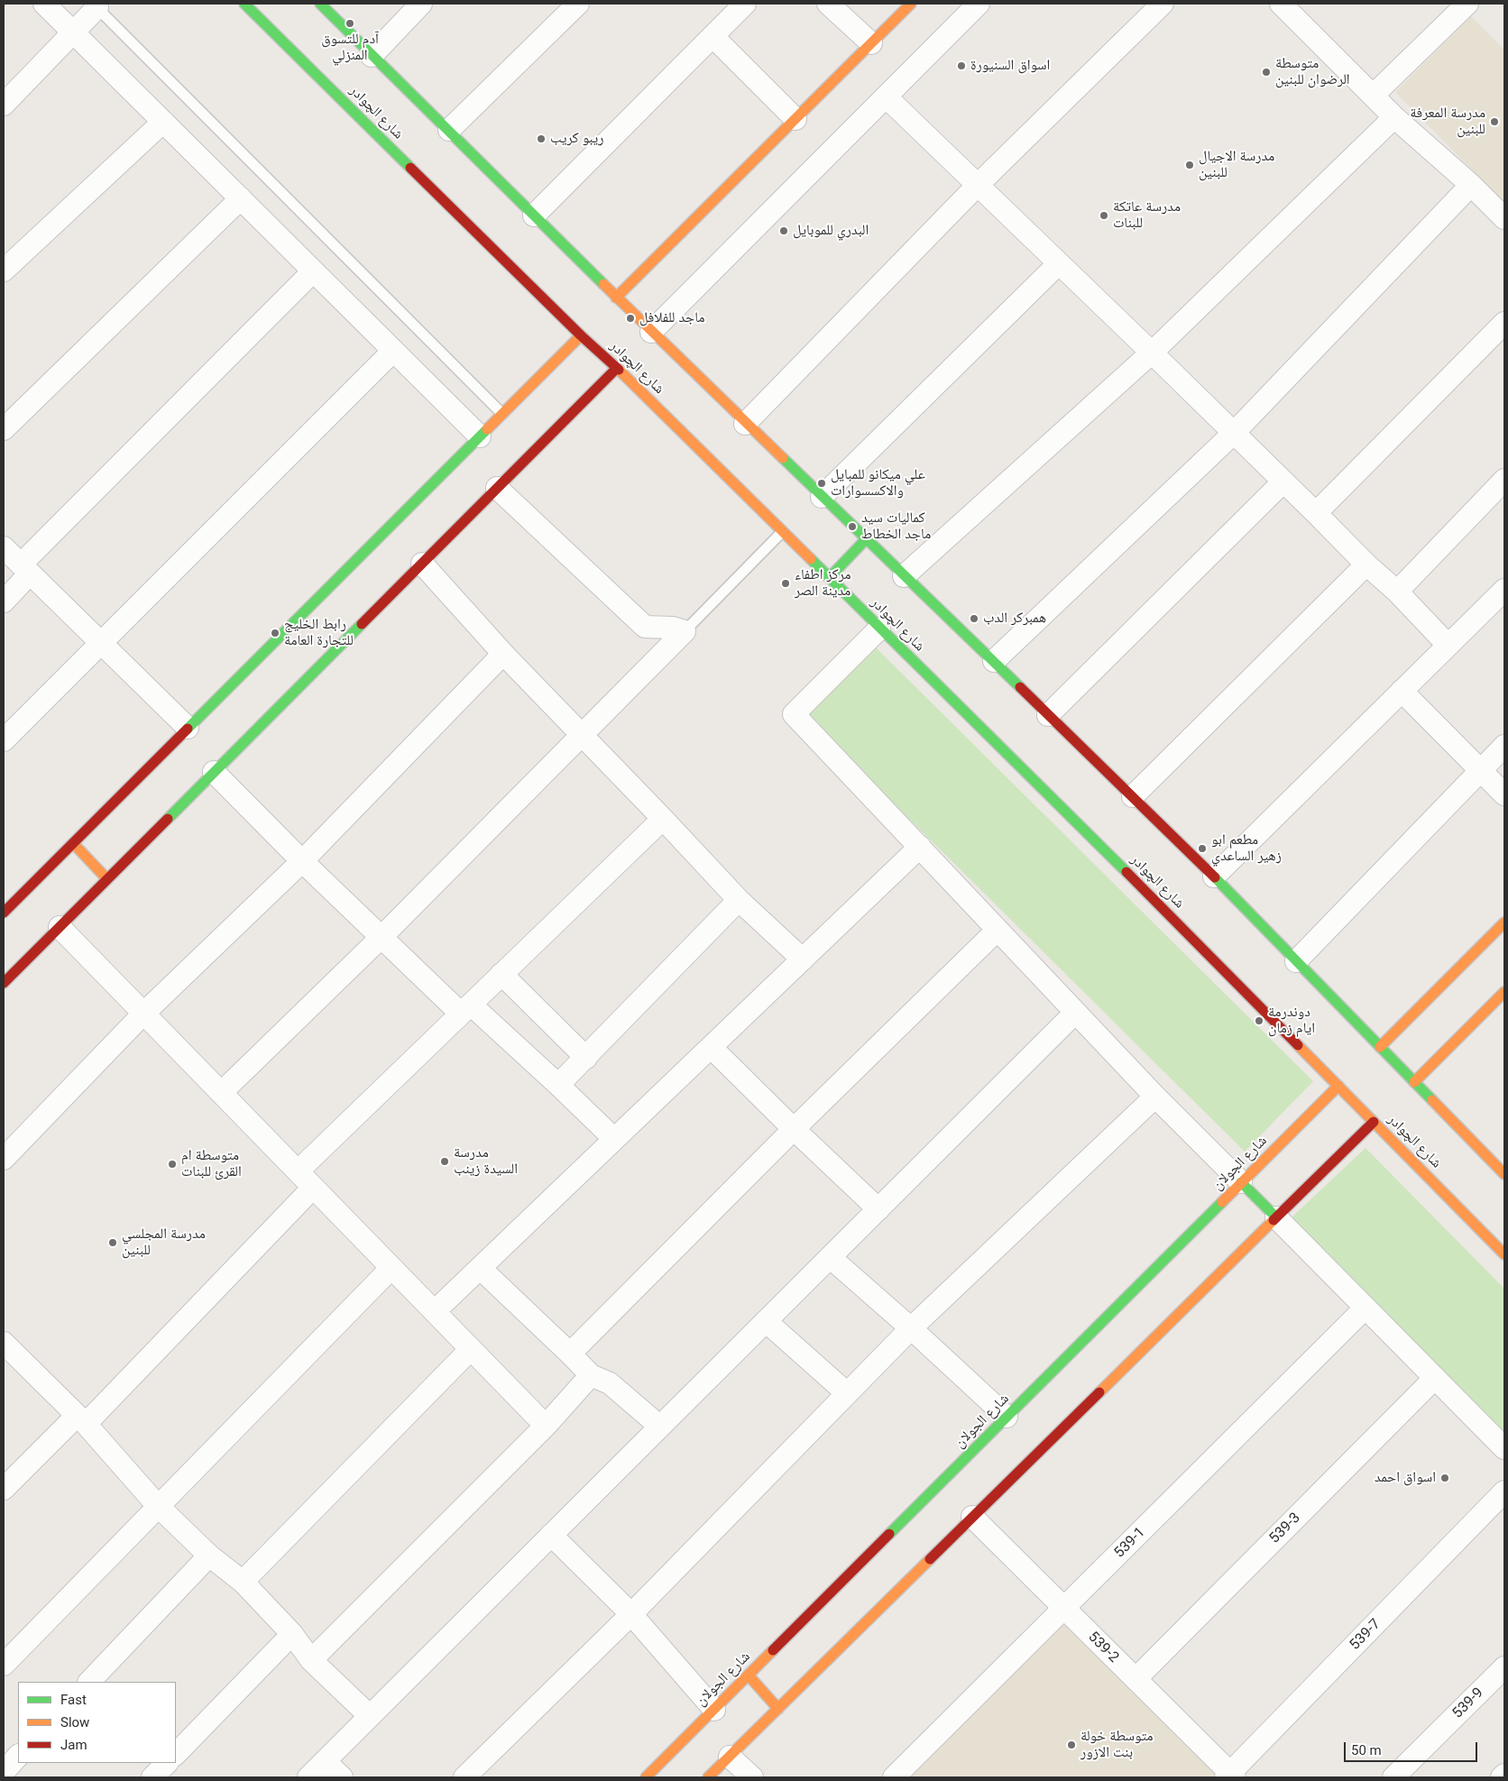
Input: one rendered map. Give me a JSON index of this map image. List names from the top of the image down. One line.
{"streets":{"street":["شارع الچوادر","شارع الجولان","539-3","539-1","539-7","539-2","539-9"]},"crossings":[["شارع الچوادر","شارع الجولان"],["539-3","539-2"],["539-1","539-2"],["539-7","539-2"]],"places":["آدم للتسوق المنزلي","اسواق السنيورة","متوسطة الرضوان للبنين","مدرسة المعرفة للبنين","ريبو كريب","مدرسة الاجيال للبنين","مدرسة عاتكة للبنات","البدري للموبايل","ماجد للفلافل","علي ميكانو للمبايل والاكسسوارات","كماليات سيد ماجد الخطاط","مركز اطفاء مدينة الصر","همبركر الدب","رابط الخليج للتجارة العامة","مطعم ابو زهير الساعدي","دوندرمة ايام زمان","مدرسة السيدة زينب","متوسطة ام القرئ للبنات","مدرسة المجلسي للبنين","اسواق احمد","متوسطة خولة بنت الازور"],"legend":["Fast","Slow","Jam"],"scale_bar":"50 m"}
